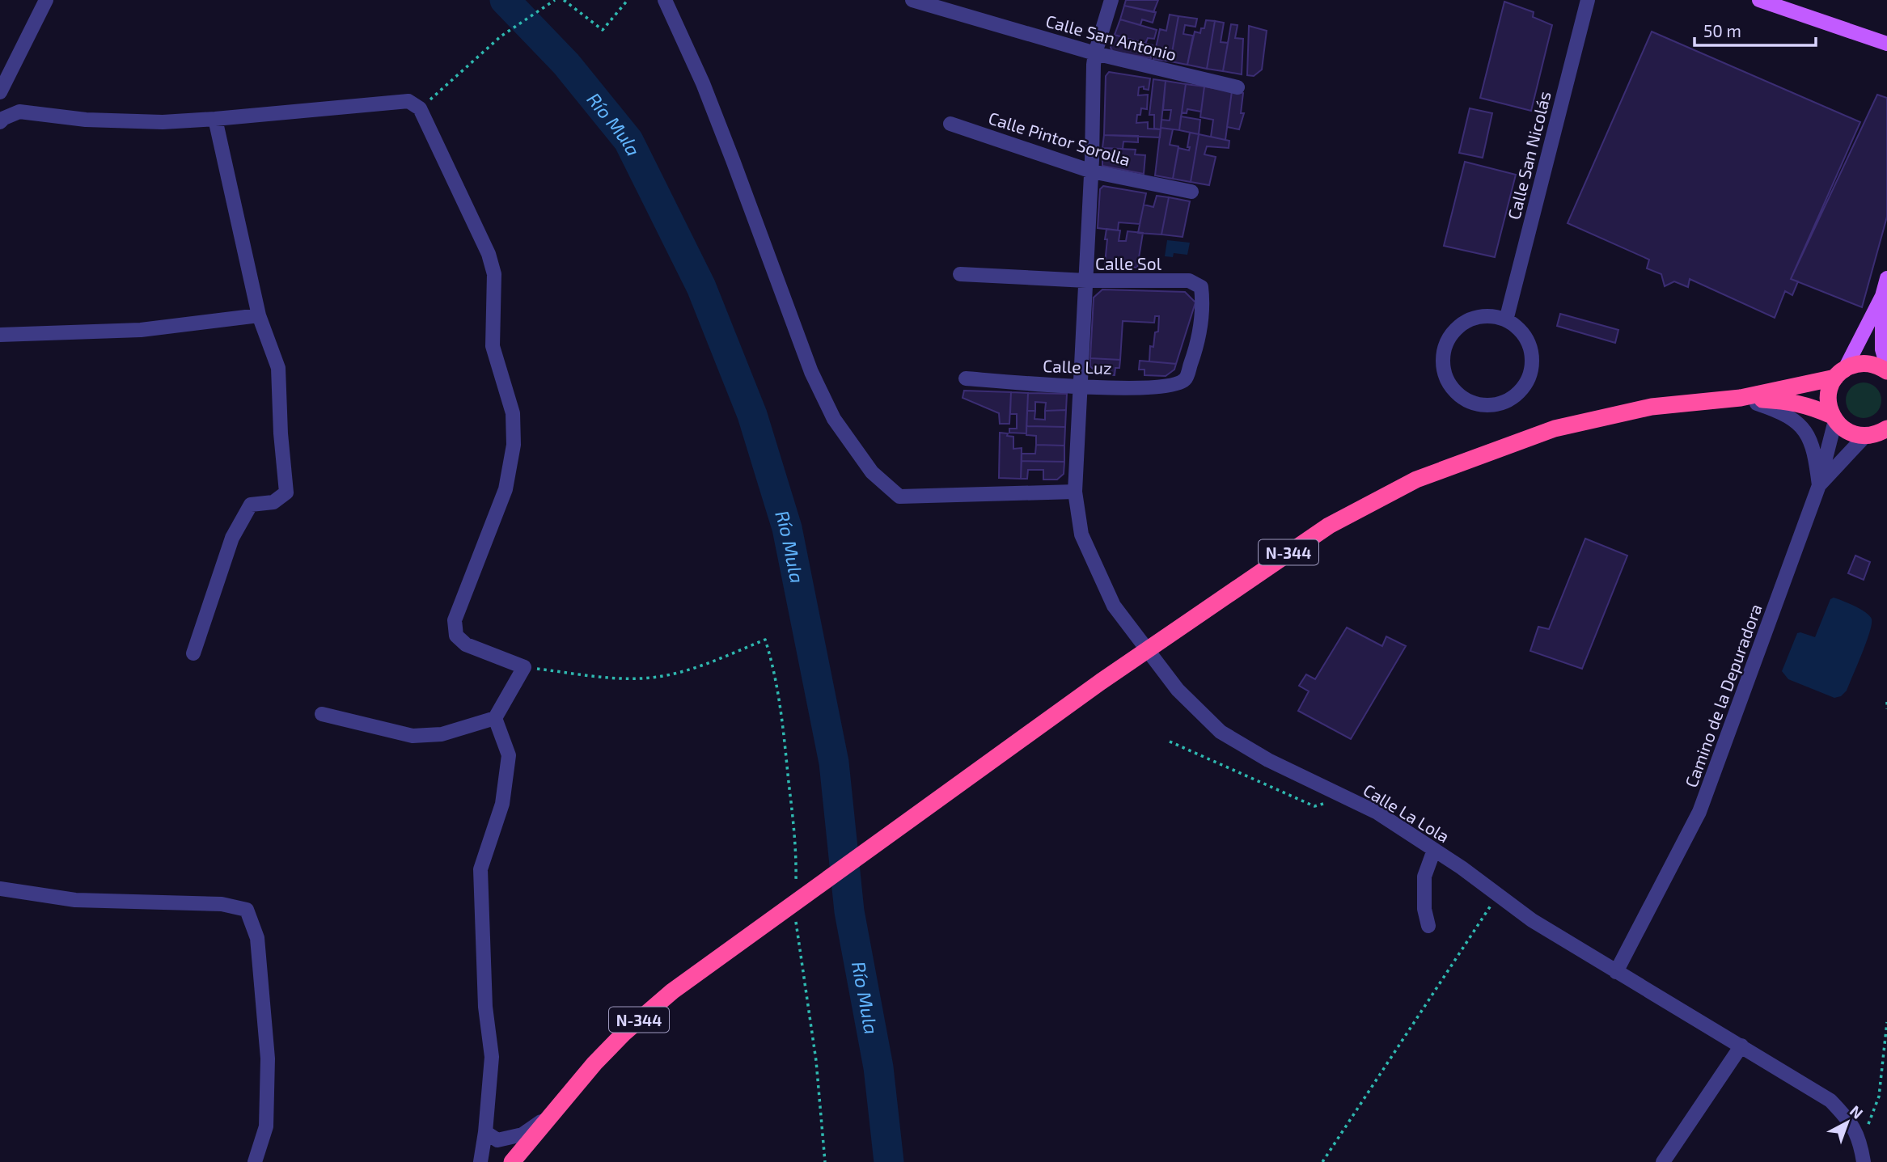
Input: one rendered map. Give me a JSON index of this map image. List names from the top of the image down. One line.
{"streets":{"highway":["N-344"],"street":["Calle San Antonio","Calle Pintor Sorolla","Calle San Nicolás","Calle Sol","Calle Luz","Camino de la Depuradora","Calle La Lola"]},"crossings":[["Calle San Antonio","Calle La Lola"],["Calle Pintor Sorolla","Calle La Lola"],["Calle Sol","Calle Luz"],["Calle Sol","Calle La Lola"],["Calle Luz","Calle La Lola"],["Camino de la Depuradora","Calle La Lola"]],"water":["Río Mula"],"scale_bar":"50 m","north":"top right"}
